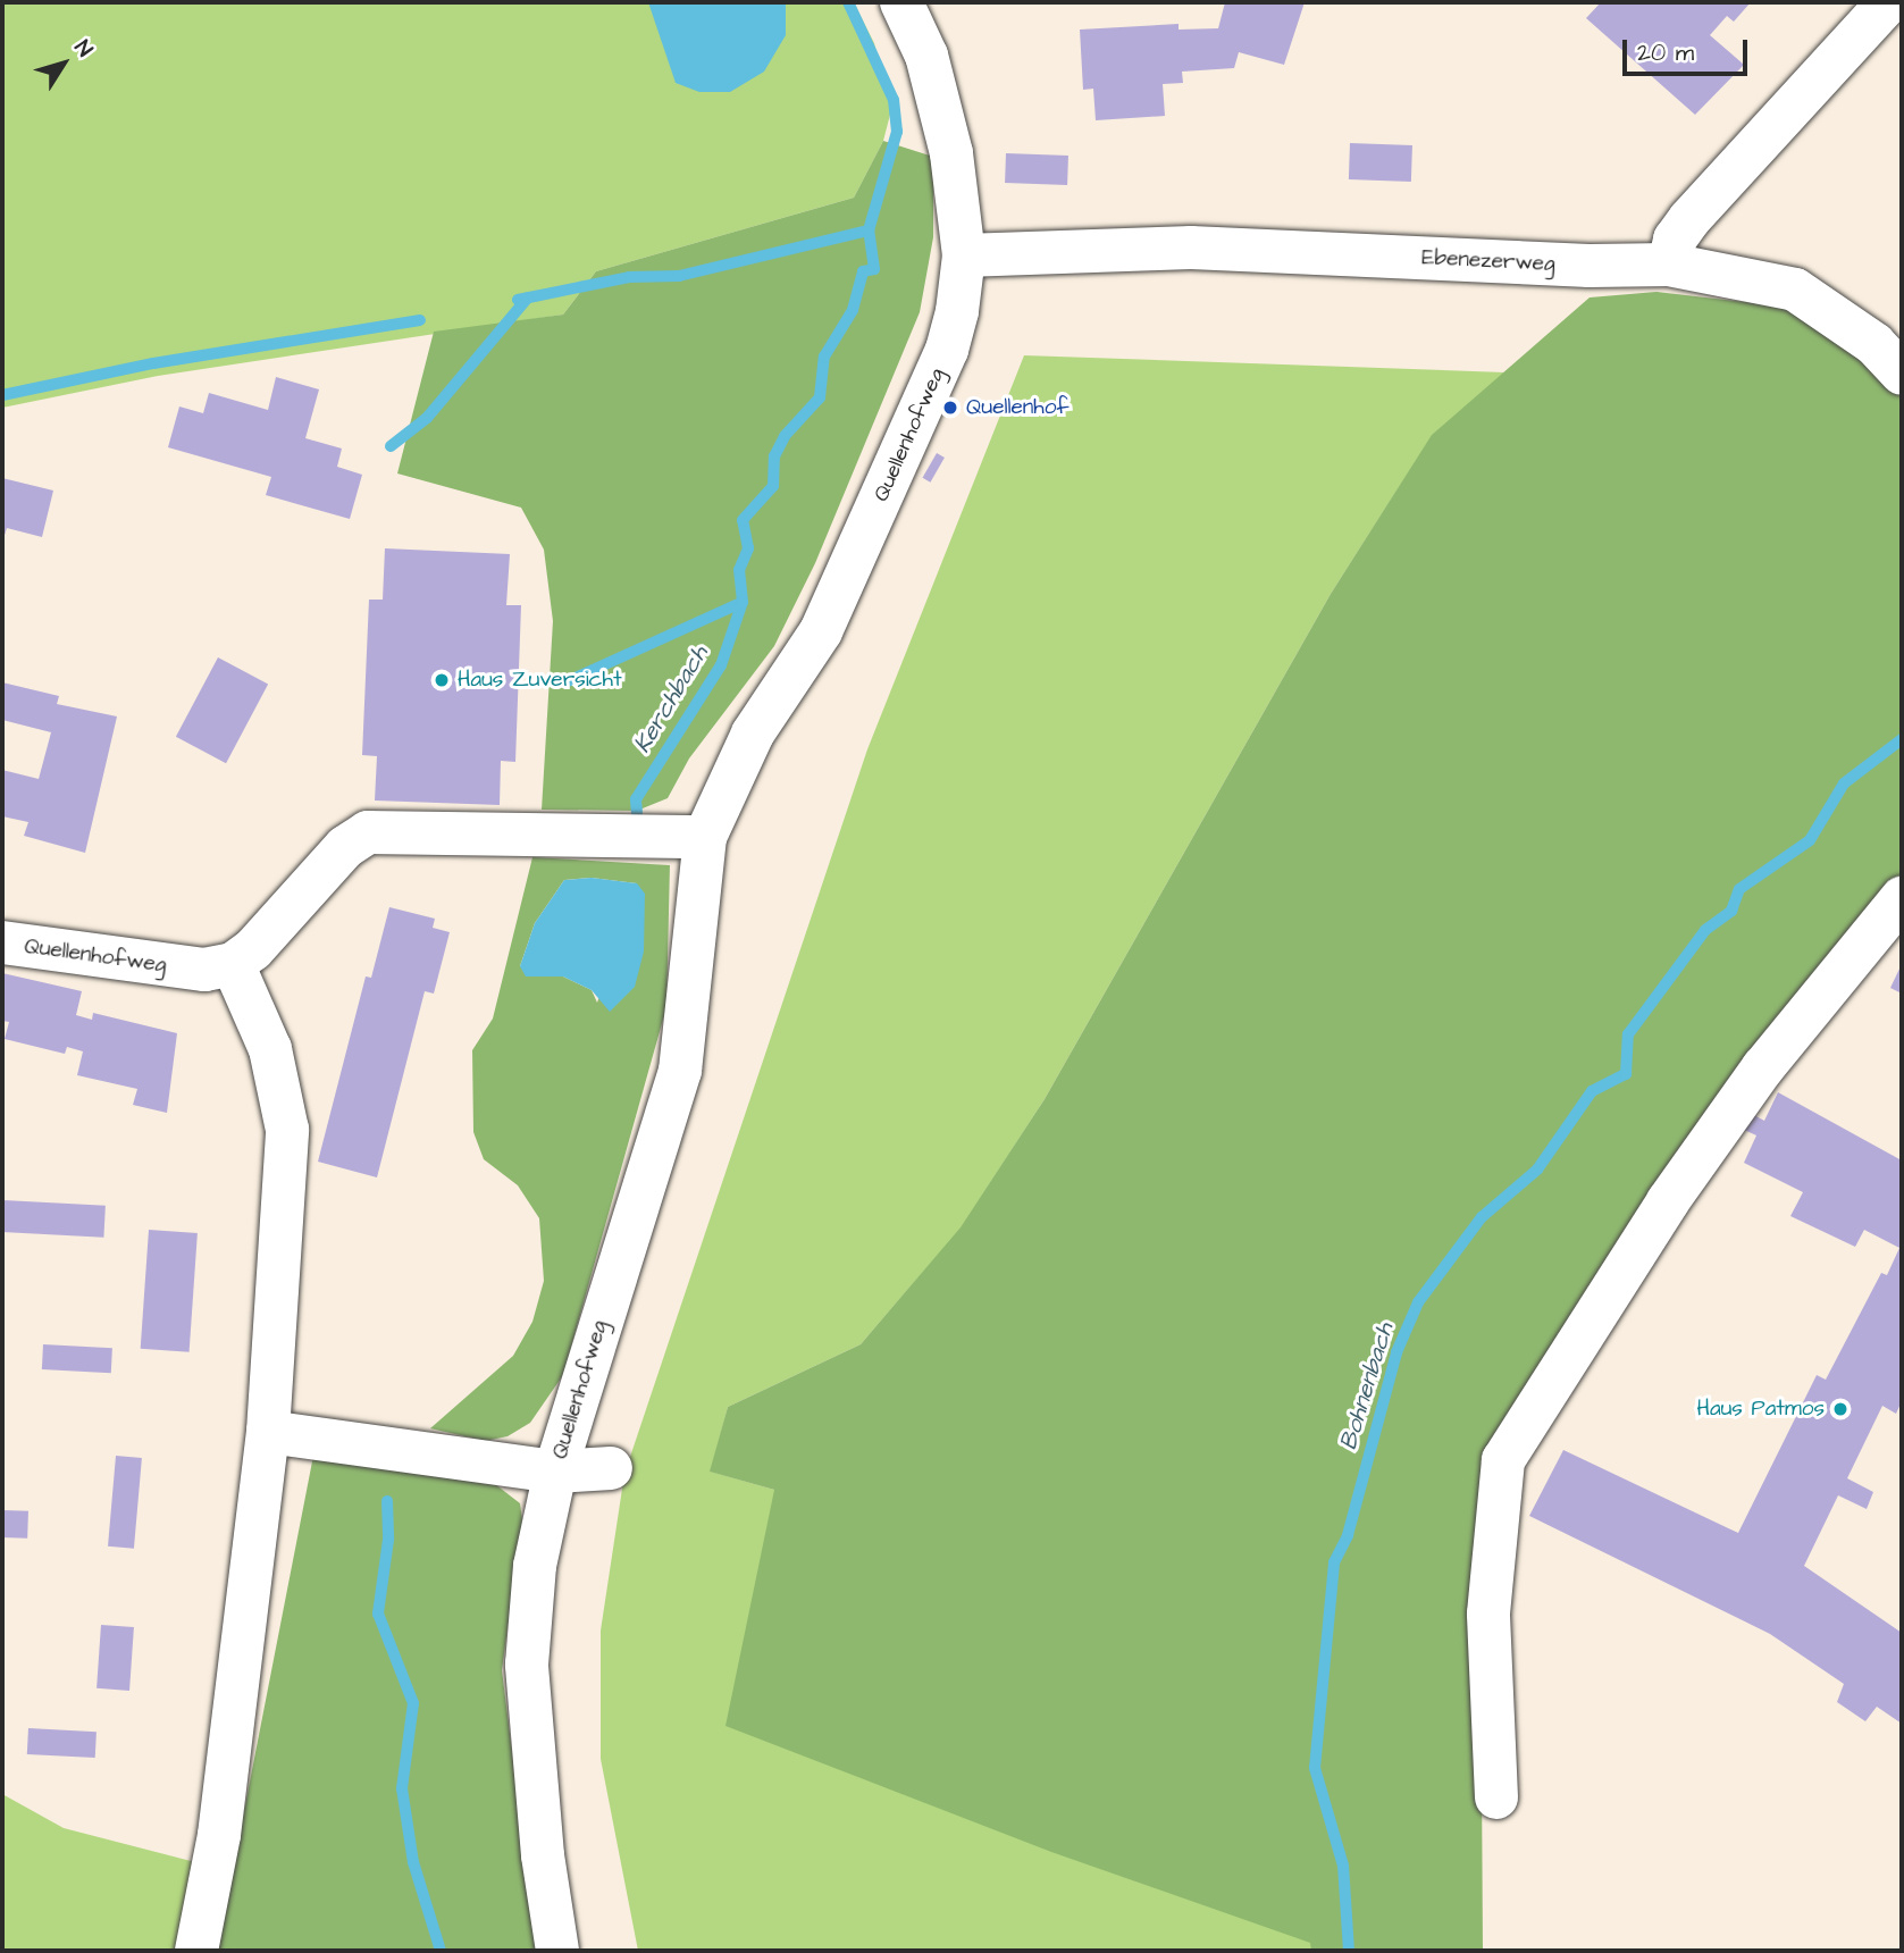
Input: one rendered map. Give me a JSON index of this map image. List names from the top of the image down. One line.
{"streets":{"street":["Ebenezerweg","Quellenhofweg"]},"crossings":[["Ebenezerweg","Quellenhofweg"]],"water":["Kerchbach","Bohnenbach"],"places":["Quellenhof","Haus Zuversicht","Haus Patmos"],"scale_bar":"20 m","north":"top right"}
